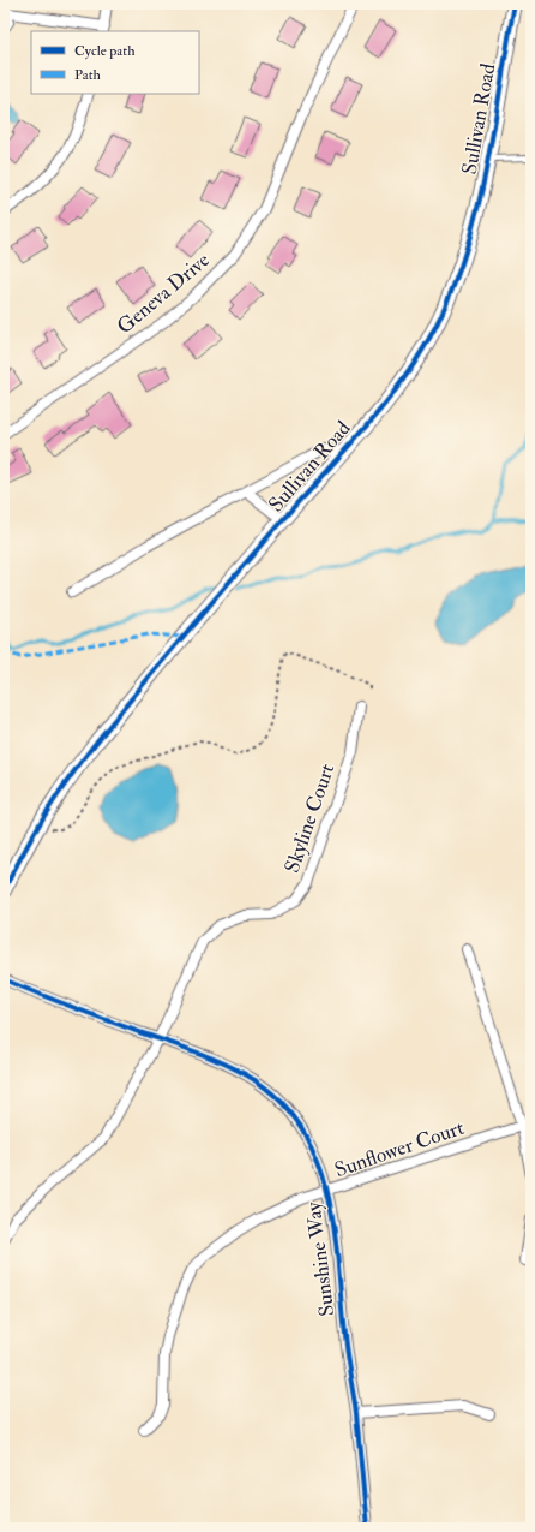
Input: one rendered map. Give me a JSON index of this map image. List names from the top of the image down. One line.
{"streets":{"street":["Sullivan Road","Geneva Drive","Skyline Court","Sunflower Court","Sunshine Way"]},"crossings":[["Skyline Court","Sunshine Way"],["Sunflower Court","Sunshine Way"]],"legend":["Cycle path","Path"]}
